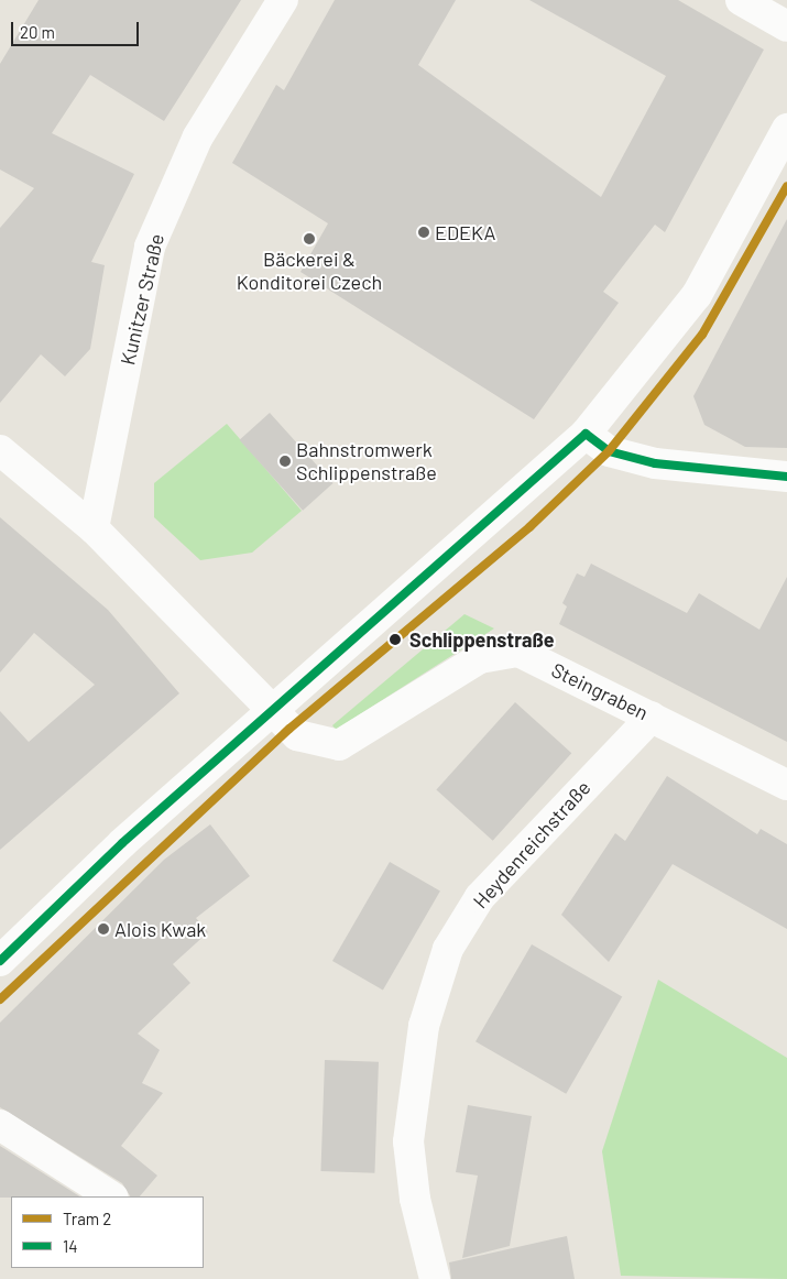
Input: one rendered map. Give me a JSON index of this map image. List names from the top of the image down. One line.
{"streets":{"street":["Kunitzer Straße","Steingraben","Heydenreichstraße"]},"crossings":[["Steingraben","Heydenreichstraße"]],"places":["EDEKA","Bäckerei & Konditorei Czech","Bahnstromwerk Schlippenstraße","Schlippenstraße","Alois Kwak"],"lines":["tram line 2","transit line 14"],"legend":["Tram 2","14"],"scale_bar":"20 m"}
